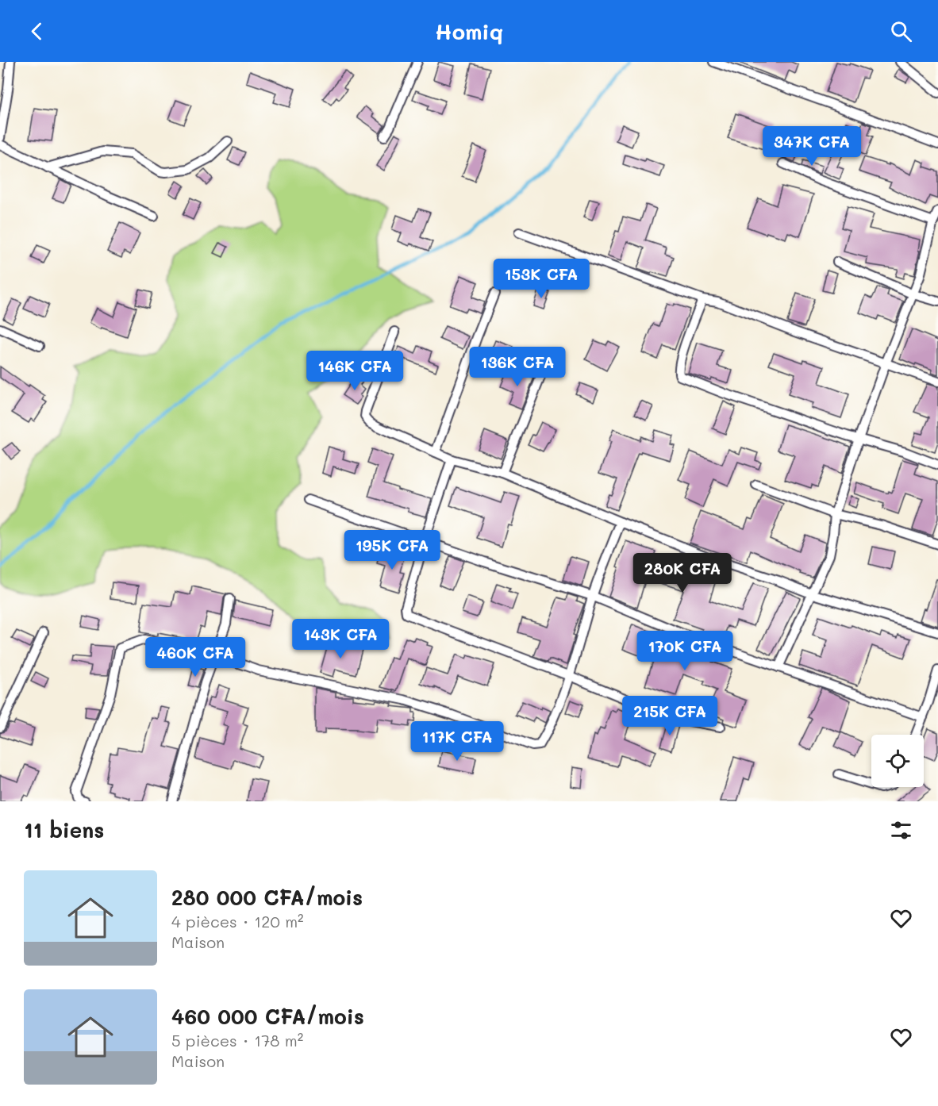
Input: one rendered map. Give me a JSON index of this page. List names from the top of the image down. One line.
{"page":{"header":"Homiq","price":["347K CFA","153K CFA","136K CFA","146K CFA","195K CFA","280K CFA","143K CFA","170K CFA","460K CFA","215K CFA","117K CFA"],"heading":"11 biens","list":[{"name":"280 000 CFA/mois","note":"4 pièces · 120 m² · Maison"},{"name":"460 000 CFA/mois","note":"5 pièces · 178 m² · Maison"}]}}
